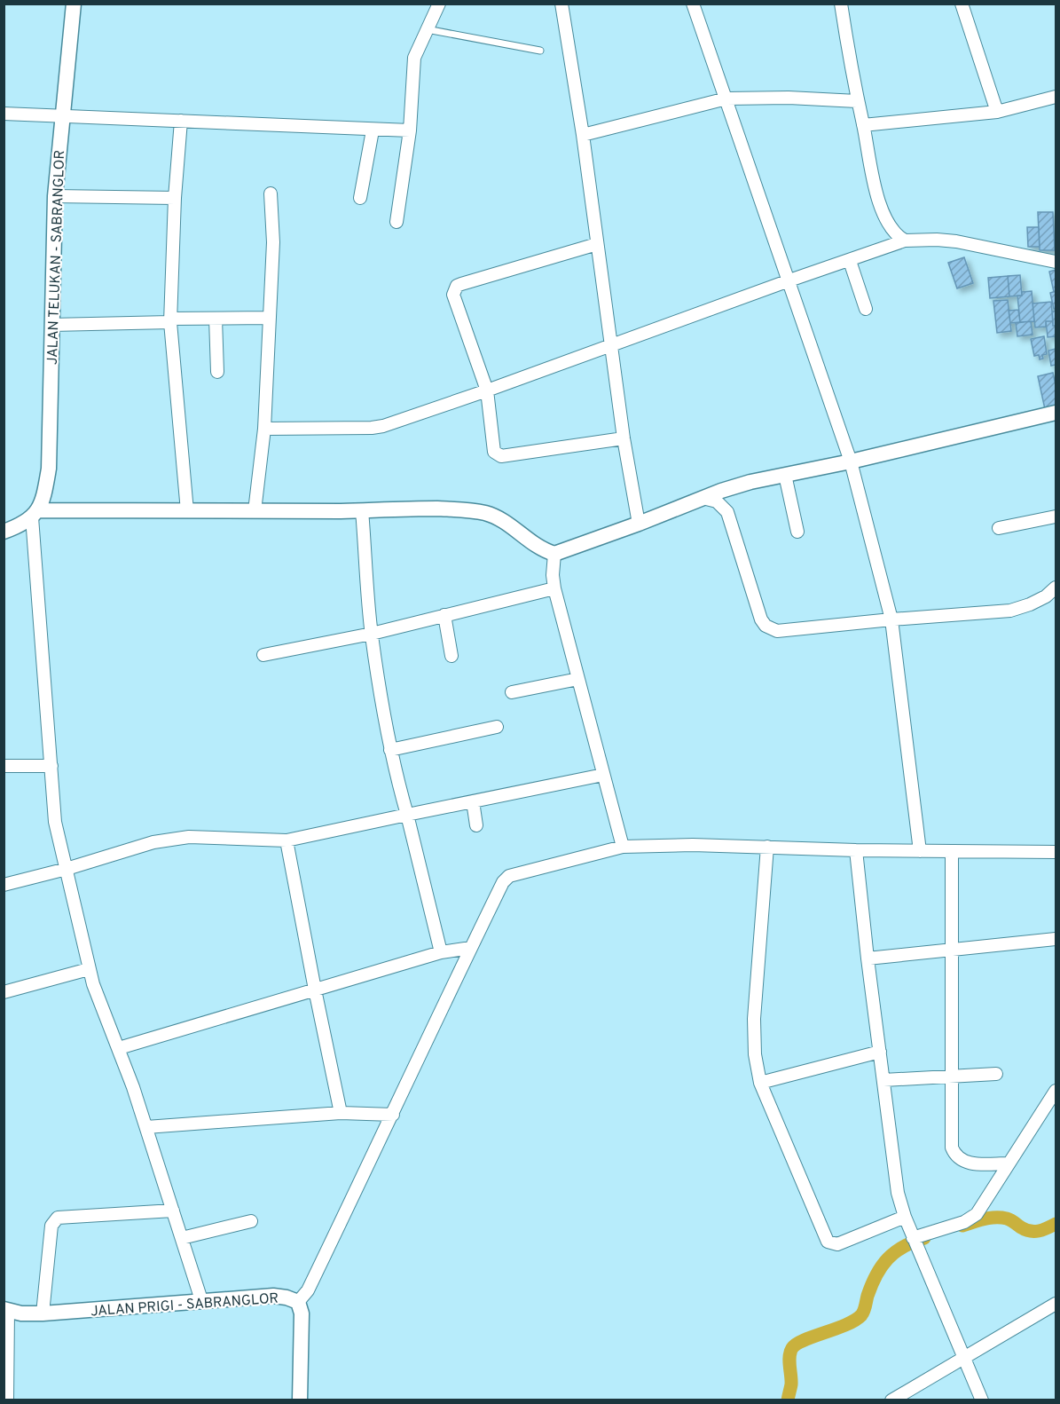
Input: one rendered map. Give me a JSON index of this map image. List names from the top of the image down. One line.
{"streets":{"street":["JALAN TELUKAN - SABRANGLOR","JALAN PRIGI - SABRANGLOR"]}}
